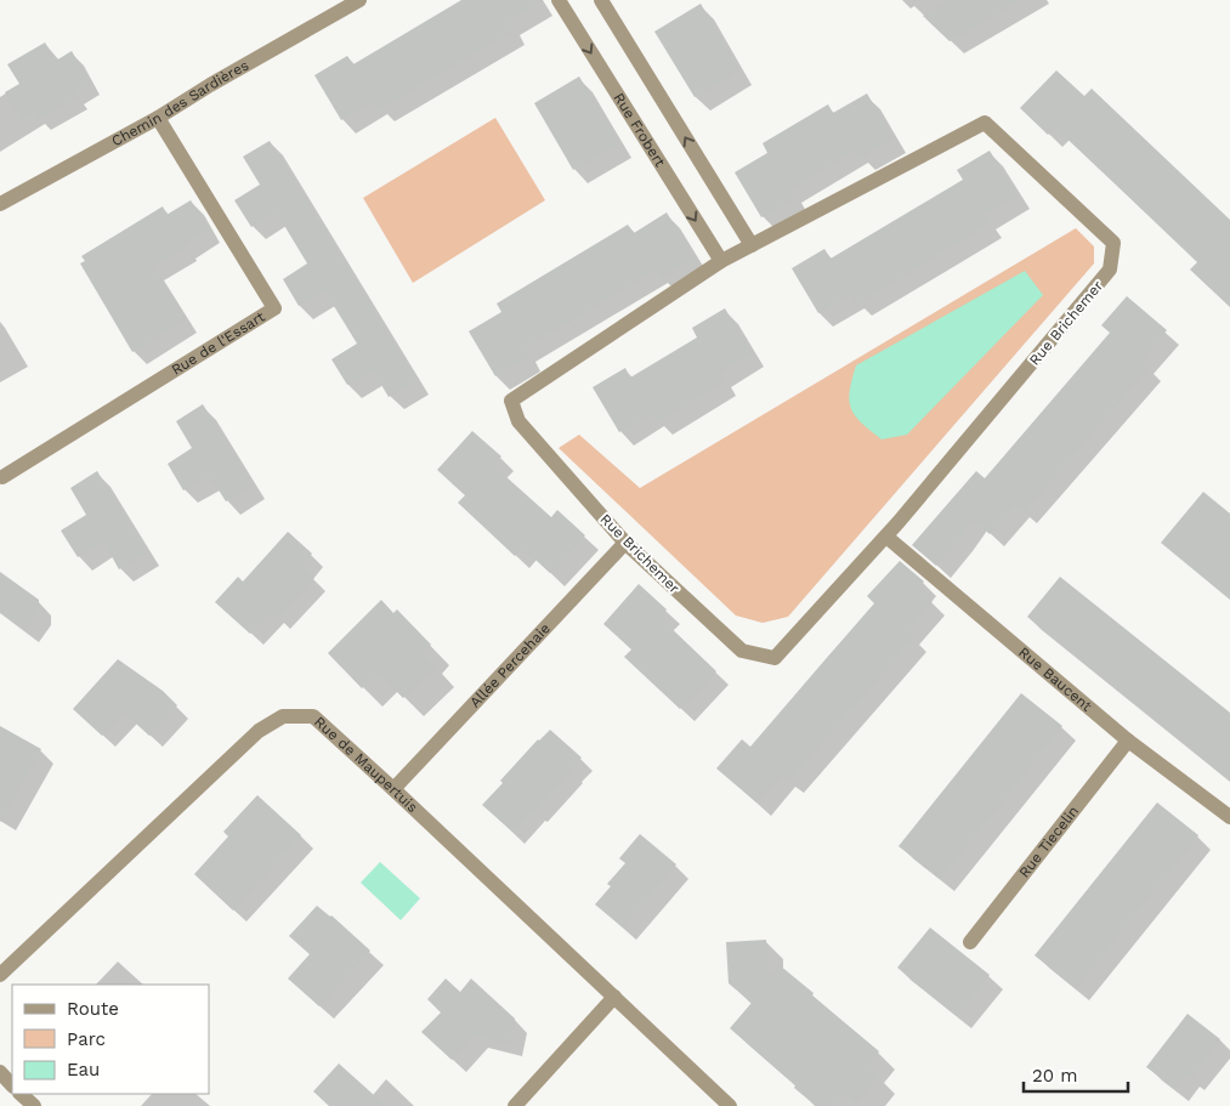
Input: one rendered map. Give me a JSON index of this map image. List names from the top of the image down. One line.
{"streets":{"street":["Chemin des Sardières","Rue Frobert","Rue Brichemer","Rue de l'Essart","Allée Percehaie","Rue Baucent","Rue de Maupertuis","Rue Tiecelin"]},"crossings":[["Chemin des Sardières","Rue de l'Essart"],["Rue Frobert","Rue Brichemer"],["Rue Brichemer","Allée Percehaie"],["Rue Brichemer","Rue Baucent"],["Allée Percehaie","Rue de Maupertuis"],["Rue Baucent","Rue Tiecelin"]],"legend":["Route","Parc","Eau"],"scale_bar":"20 m"}
